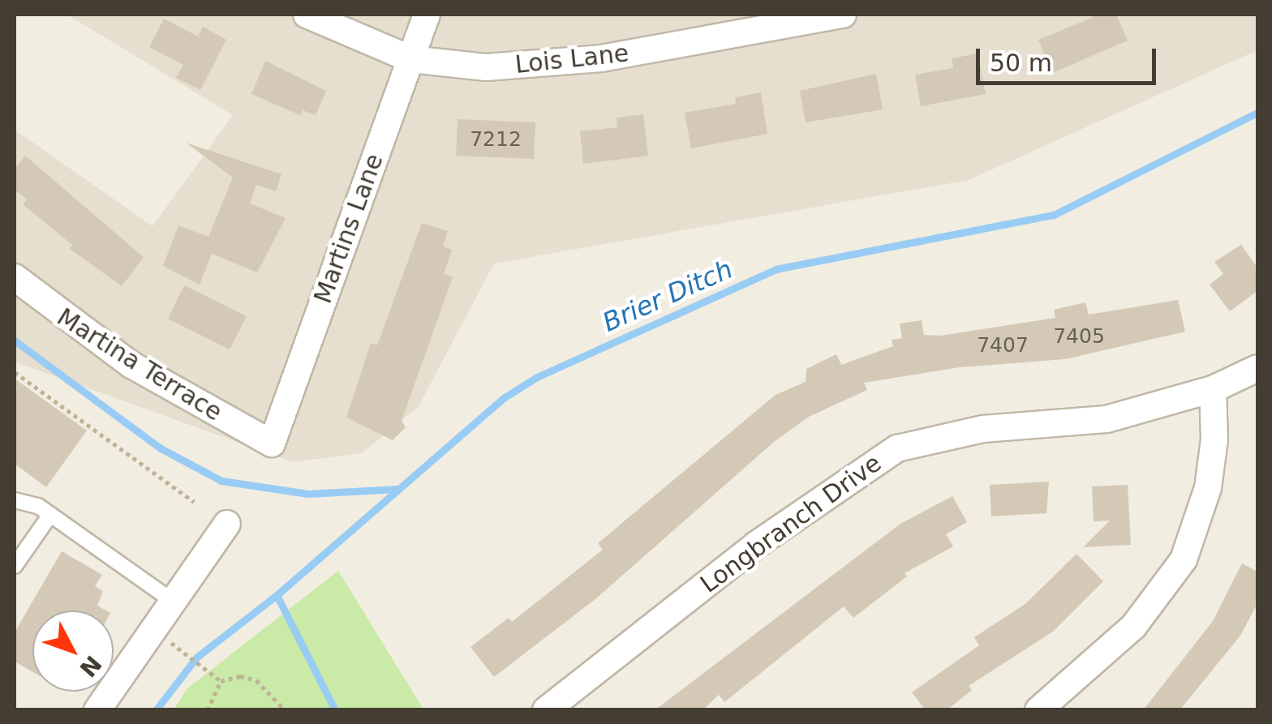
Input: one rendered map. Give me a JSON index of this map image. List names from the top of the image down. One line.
{"streets":{"street":["Lois Lane","Martins Lane","Martina Terrace","Longbranch Drive"]},"crossings":[["Lois Lane","Martins Lane"],["Martins Lane","Martina Terrace"]],"water":["Brier Ditch"],"house_numbers":["7212","7405","7407"],"scale_bar":"50 m","north":"bottom right"}
